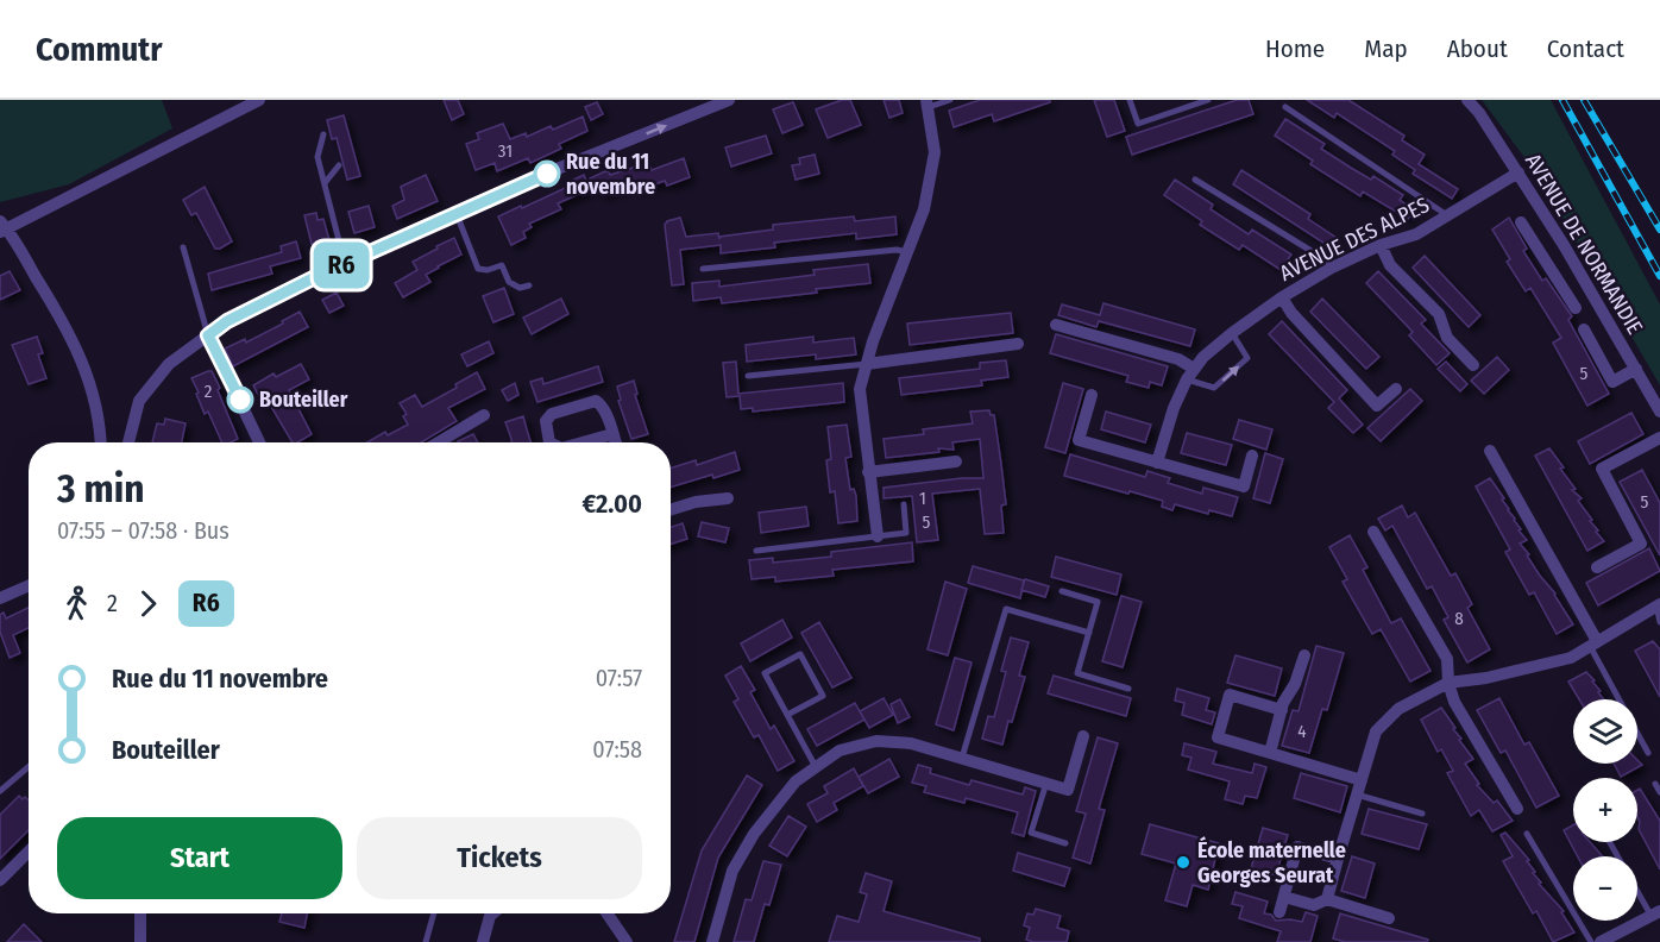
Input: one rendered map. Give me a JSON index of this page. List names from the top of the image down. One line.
{"streets":{"street":["AVENUE DES ALPES","AVENUE DE NORMANDIE"]},"crossings":[["AVENUE DES ALPES","AVENUE DE NORMANDIE"]],"places":["Rue du 11 novembre","Bouteiller","École maternelle Georges Seurat"],"lines":["bus line R6"],"house_numbers":["31","5","2","1","5","5","8","4"],"page":{"header":"Commutr","nav":["Home","Map","About","Contact"],"on_map":"R6","heading":["3 min","07:55 – 07:58 · Bus","€2.00"],"legs":["2","R6"],"list":[{"name":"Rue du 11 novembre","value":"07:57"},{"name":"Bouteiller","value":"07:58"}],"map_buttons":["+","−"],"buttons":["Start","Tickets"]}}
